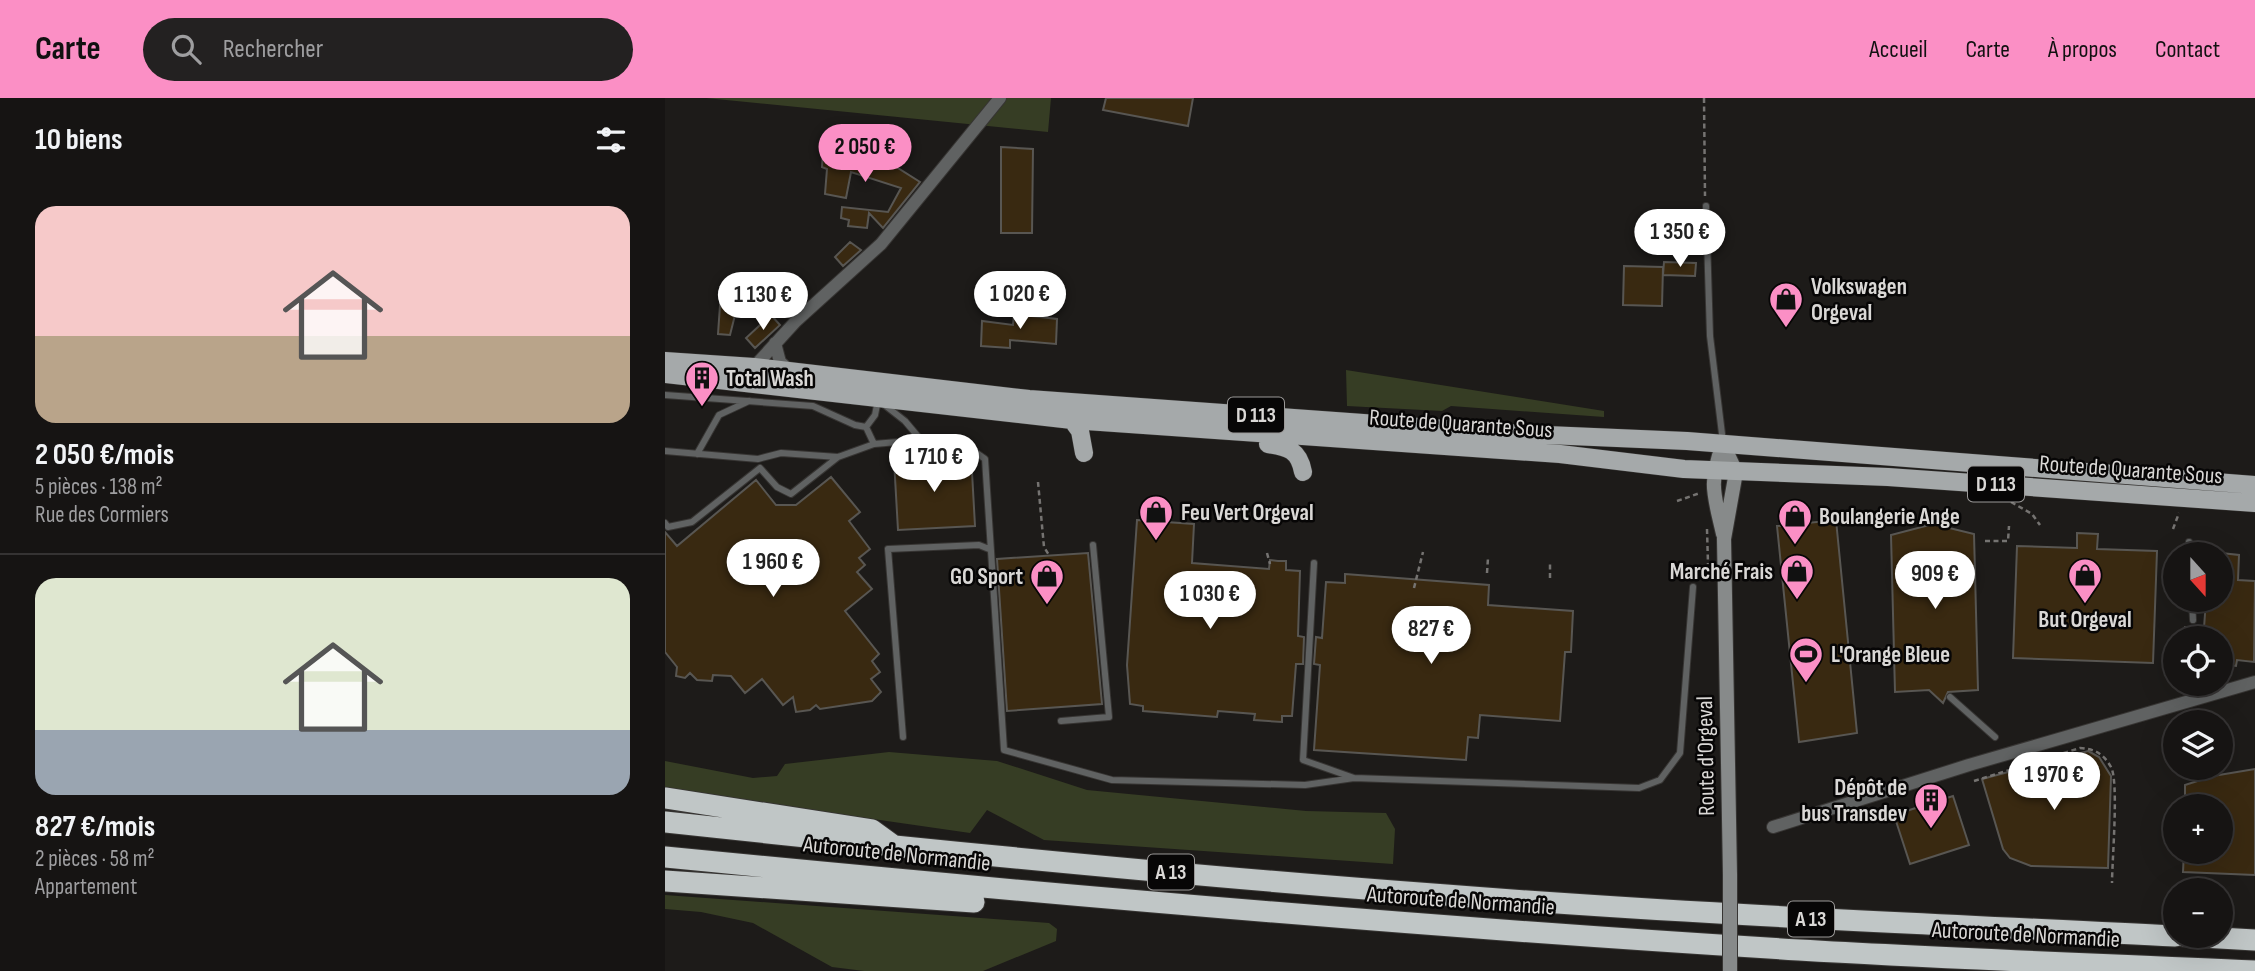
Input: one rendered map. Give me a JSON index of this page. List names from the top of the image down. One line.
{"streets":{"highway":["Autoroute de Normandie","A 13"],"main road":["D 113","Route de Quarante Sous"],"street":["Route d'Orgeval"]},"crossings":[["Route de Quarante Sous","Route d'Orgeval"]],"places":{"shop":["Volkswagen Orgeval","Feu Vert Orgeval","Boulangerie Ange","Marché Frais","But Orgeval","GO Sport"],"building":["Total Wash","Dépôt de bus Transdev"],"sports":["L'Orange Bleue"]},"north":"bottom","page":{"header":"Carte","search":"Rechercher","nav":["Accueil","Carte","À propos","Contact"],"heading":"10 biens","price":["2 050 €","1 350 €","1 020 €","1 130 €","1 710 €","1 960 €","909 €","1 030 €","827 €","1 970 €"],"list":[{"name":"2 050 €/mois","note":"5 pièces · 138 m² · Rue des Cormiers"},{"name":"827 €/mois","note":"2 pièces · 58 m² · Appartement"}],"map_buttons":["+","−"]}}
